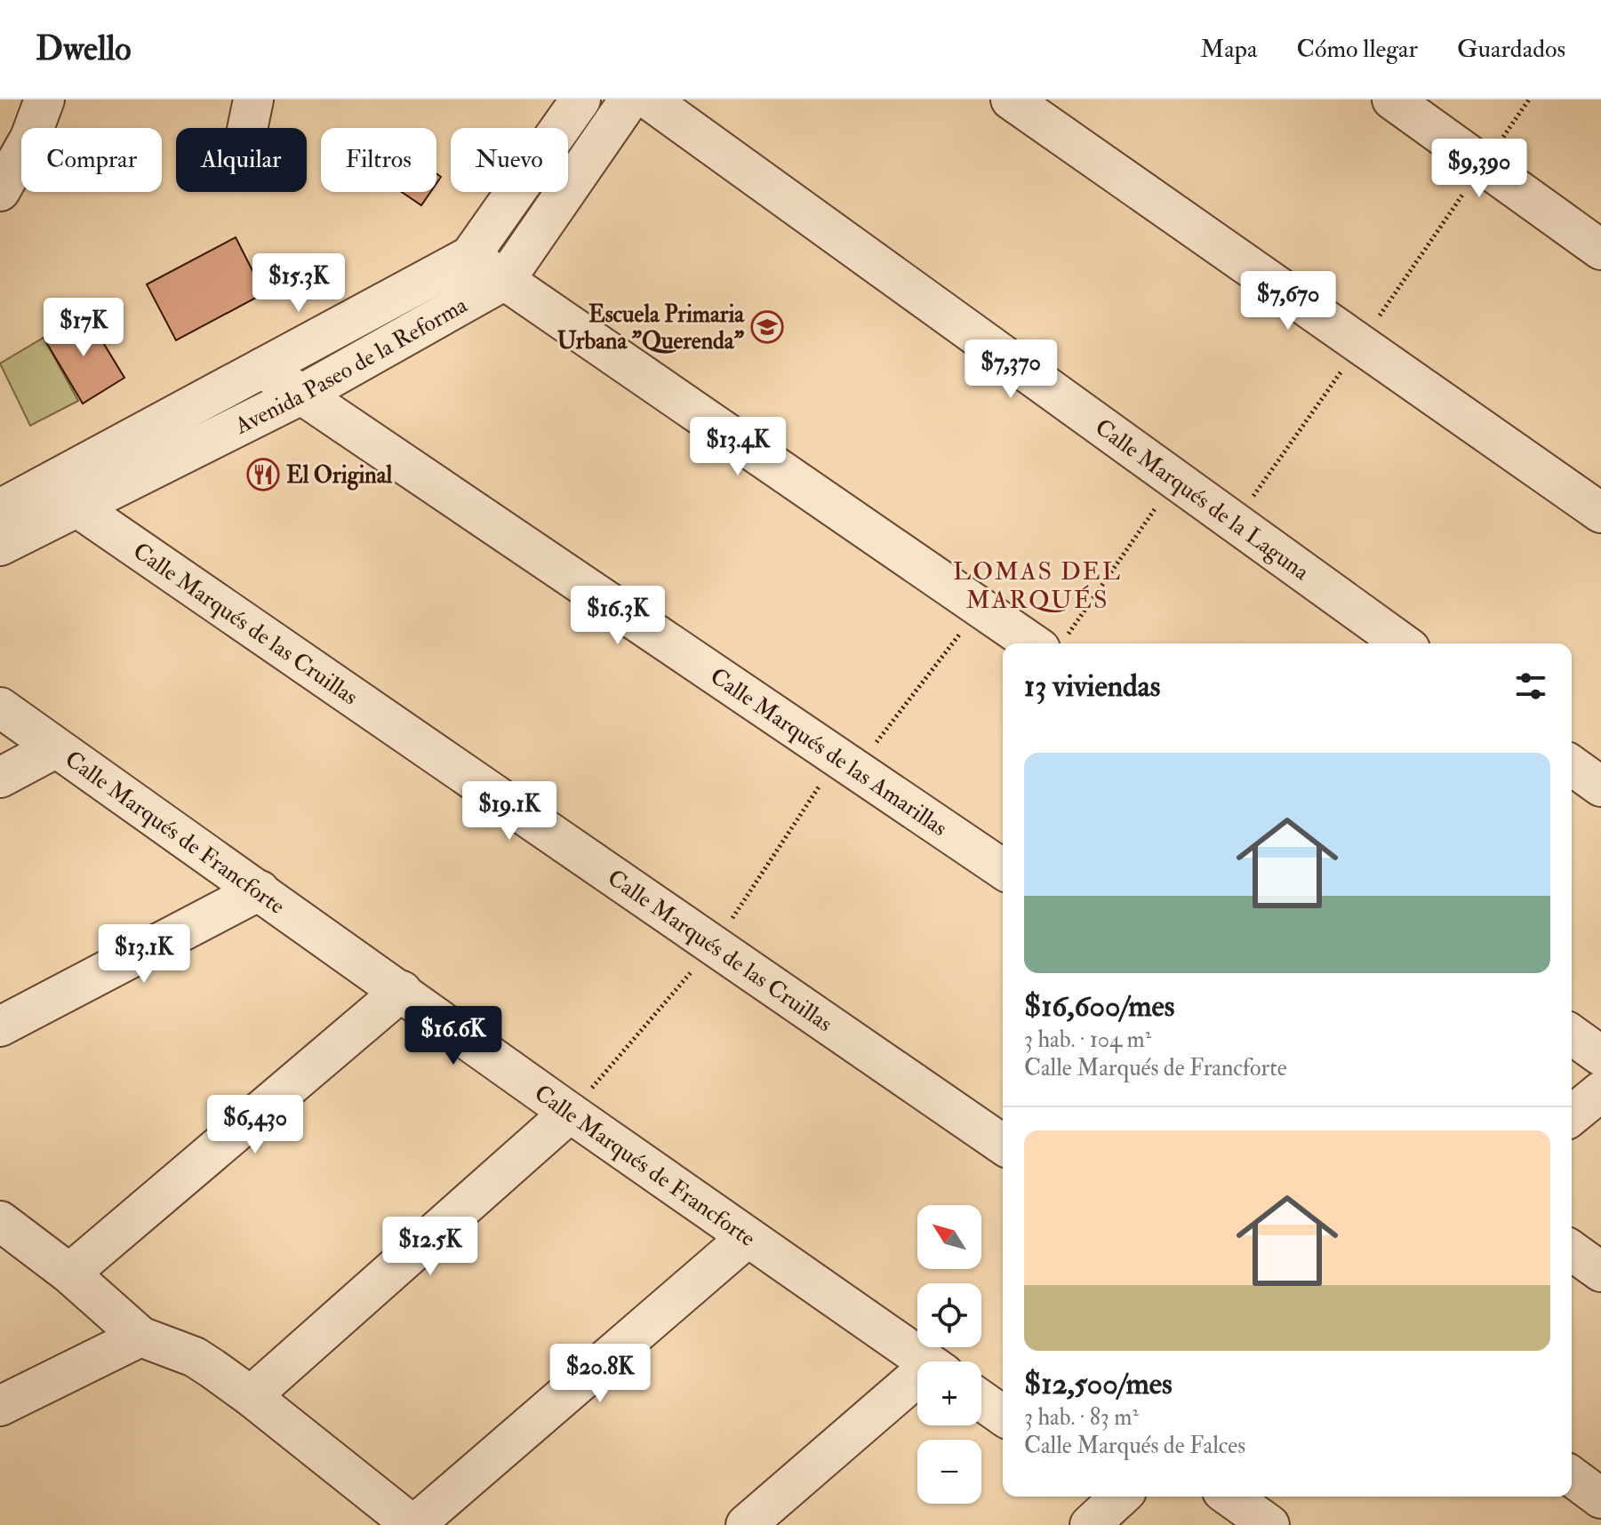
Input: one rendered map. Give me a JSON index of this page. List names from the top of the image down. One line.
{"streets":{"street":["Avenida Paseo de la Reforma","Calle Marqués de la Laguna","Calle Marqués de las Cruillas","Calle Marqués de las Amarillas","Calle Marqués de Francforte"]},"crossings":[["Avenida Paseo de la Reforma","Calle Marqués de las Cruillas"],["Avenida Paseo de la Reforma","Calle Marqués de las Amarillas"]],"districts":["LOMAS DEL MARQUÉS"],"places":{"school or university":["Escuela Primaria Urbana \"Querenda\""],"restaurant":["El Original"]},"north":"top left","page":{"header":"Dwello","nav":["Mapa","Cómo llegar","Guardados"],"chip":["Comprar","Alquilar","Filtros","Nuevo"],"price":["$9,390","$15.3K","$7,670","$17K","$7,370","$13.4K","$16.3K","$19.1K","$13.1K","$16.6K","$6,430","$12.5K","$20.8K"],"heading":"13 viviendas","list":[{"name":"$16,600/mes","note":"3 hab. · 104 m² · Calle Marqués de Francforte"},{"name":"$12,500/mes","note":"3 hab. · 83 m² · Calle Marqués de Falces"}],"map_buttons":["+","−"]}}
